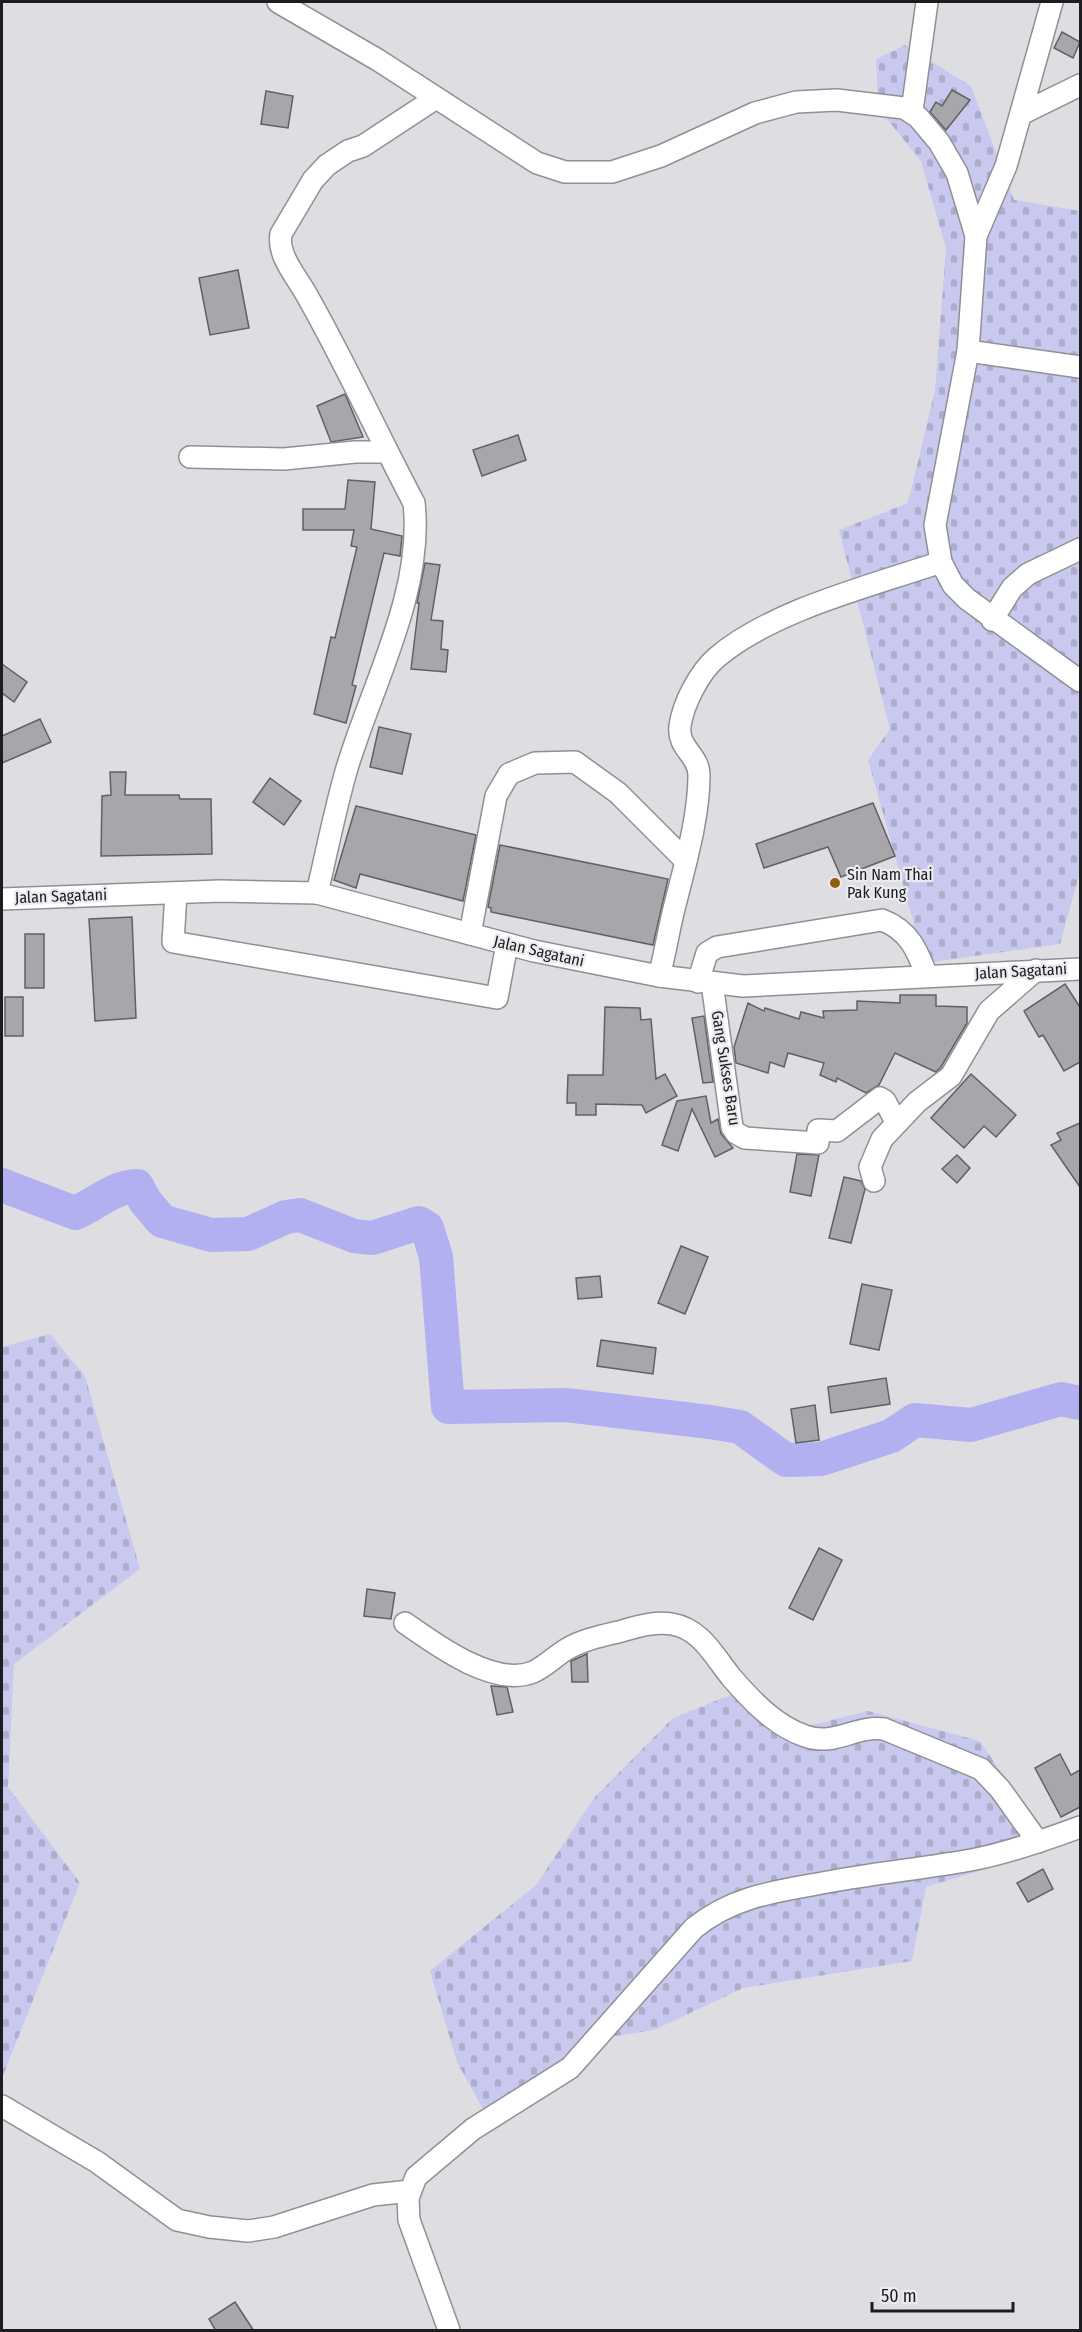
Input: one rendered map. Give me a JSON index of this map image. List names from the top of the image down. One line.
{"streets":{"street":["Jalan Sagatani","Gang Sukses Baru"]},"crossings":[["Jalan Sagatani","Gang Sukses Baru"]],"places":["Sin Nam Thai Pak Kung"],"scale_bar":"50 m"}
